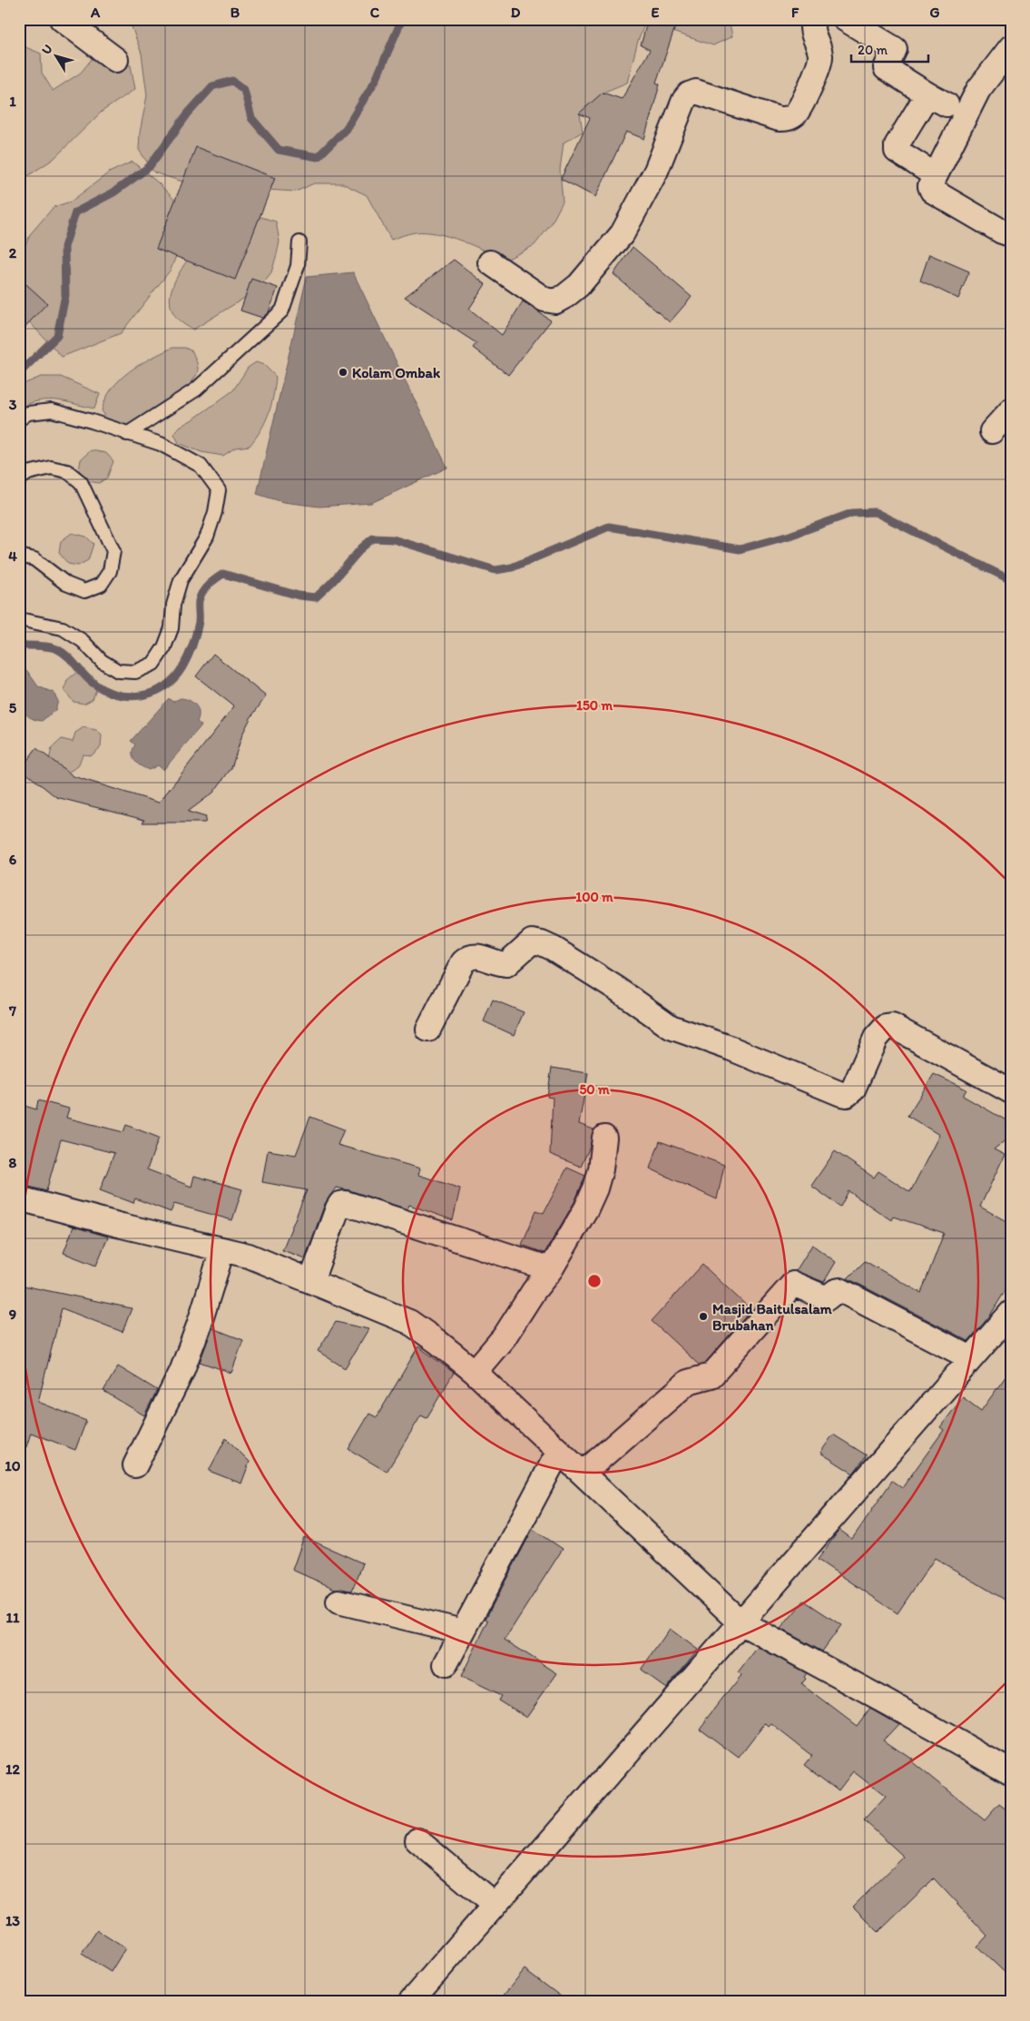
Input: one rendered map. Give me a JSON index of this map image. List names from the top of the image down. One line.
{"places":["Kolam Ombak","Masjid Baitulsalam Brubahan"],"scale_bar":"20 m","north":"top left","grid":{"columns":["A","B","C","D","E","F","G"],"rows":["1","2","3","4","5","6","7","8","9","10","11","12","13"]},"rings":["150 m","100 m","50 m"]}
